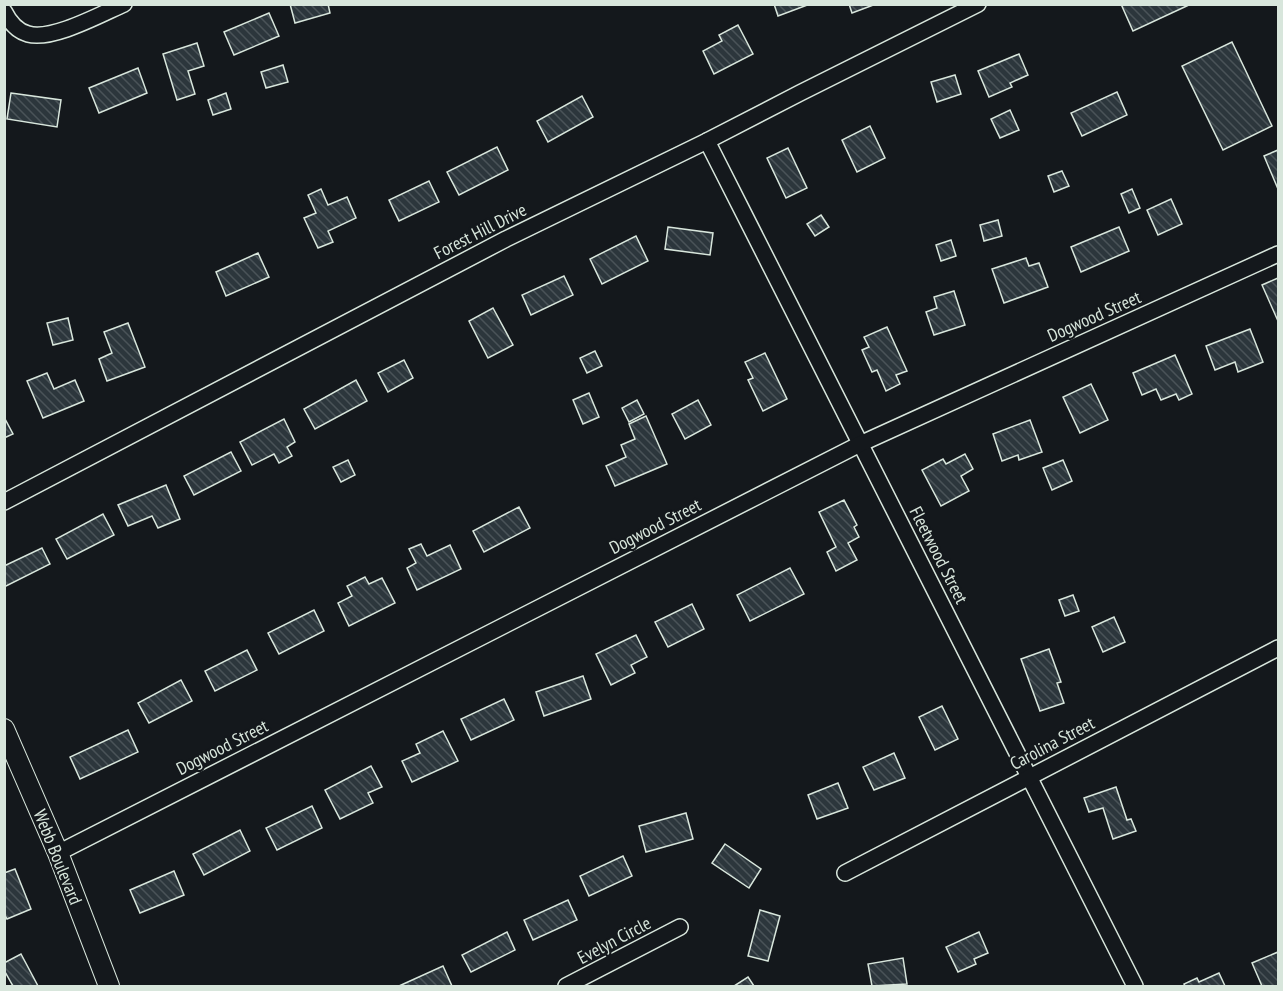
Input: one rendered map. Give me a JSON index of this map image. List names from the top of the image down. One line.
{"streets":{"street":["Forest Hill Drive","Dogwood Street","Fleetwood Street","Carolina Street","Webb Boulevard","Evelyn Circle"]},"crossings":[["Forest Hill Drive","Fleetwood Street"],["Dogwood Street","Fleetwood Street"],["Dogwood Street","Webb Boulevard"],["Fleetwood Street","Carolina Street"]]}
